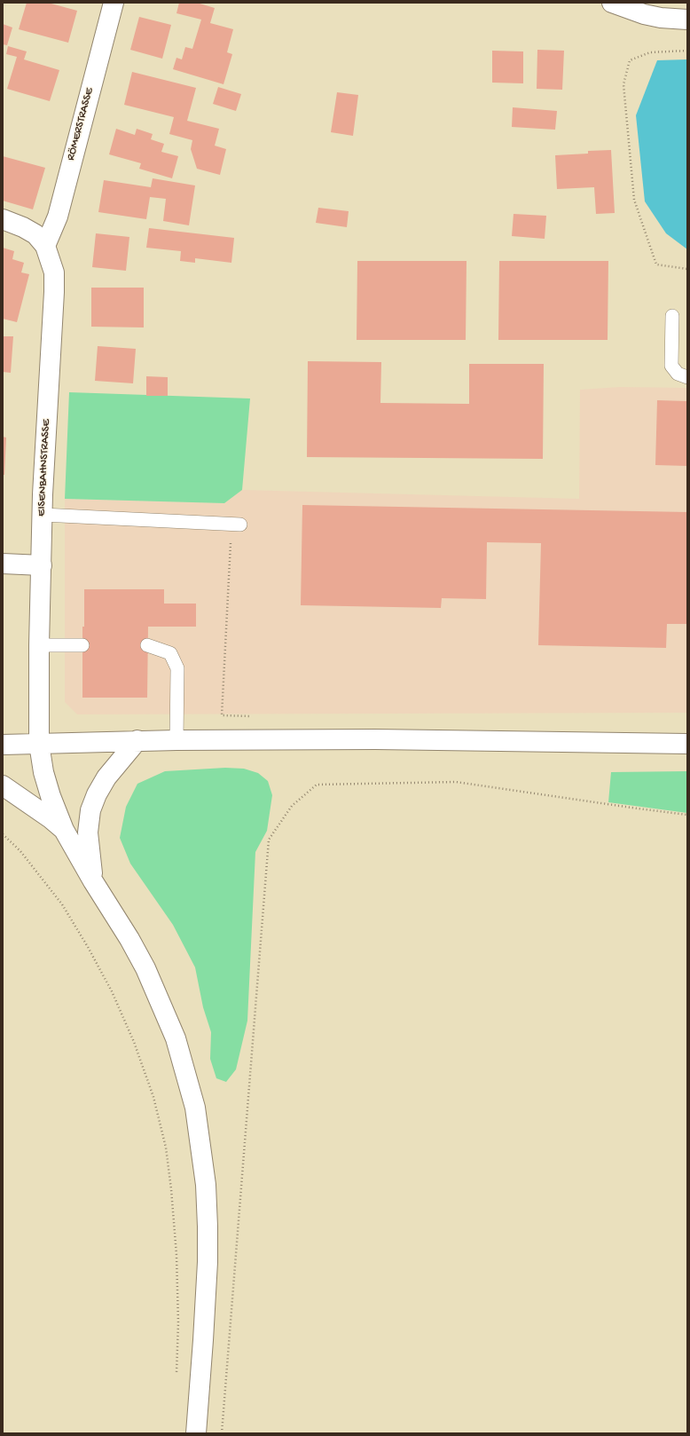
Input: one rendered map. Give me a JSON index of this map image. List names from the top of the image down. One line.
{"streets":{"main road":["RÖMERSTRASSE","EISENBAHNSTRASSE"]},"crossings":[["RÖMERSTRASSE","EISENBAHNSTRASSE"]]}
